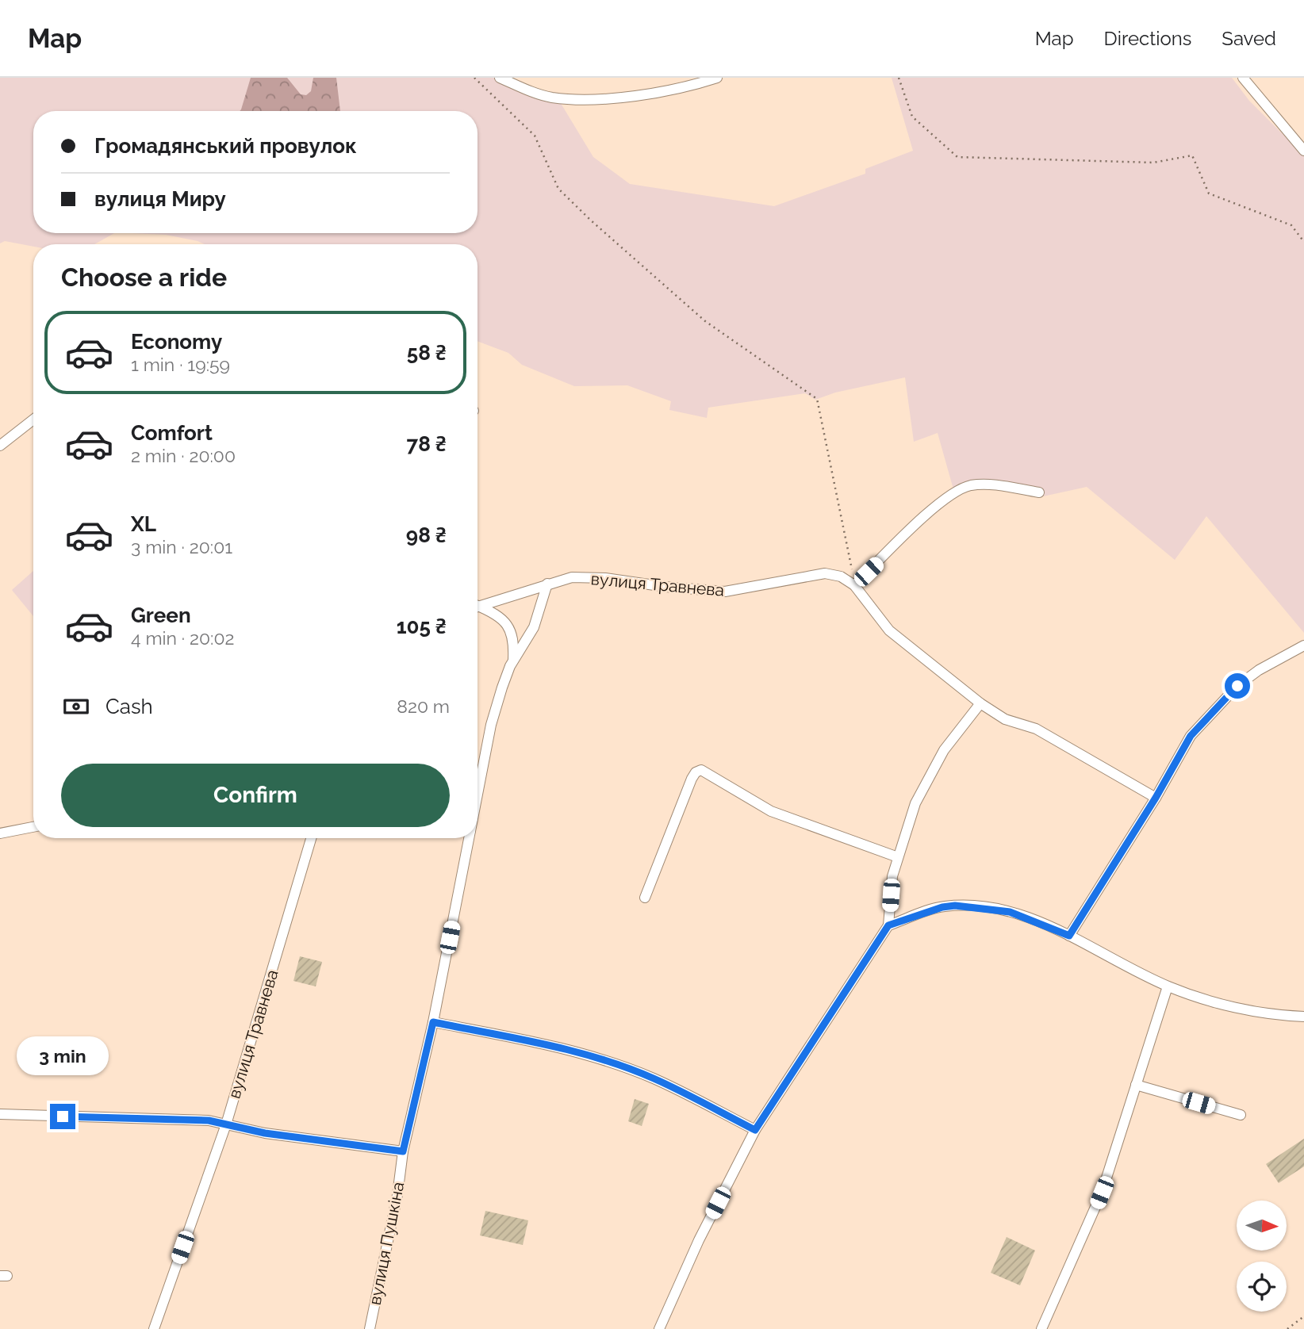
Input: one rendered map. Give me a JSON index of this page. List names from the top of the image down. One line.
{"streets":{"street":["вулиця Травнева","вулиця Пушкіна"]},"crossings":[["вулиця Травнева","вулиця Пушкіна"]],"north":"right","page":{"header":"Map","nav":["Map","Directions","Saved"],"banner":["Громадянський провулок","вулиця Миру"],"heading":"Choose a ride","list":[{"name":"Economy","note":"1 min · 19:59","value":"58 ₴"},{"name":"Comfort","note":"2 min · 20:00","value":"78 ₴"},{"name":"XL","note":"3 min · 20:01","value":"98 ₴"},{"name":"Green","note":"4 min · 20:02","value":"105 ₴"}],"pay":["Cash","820 m"],"buttons":"Confirm","bubble":"3 min"}}
